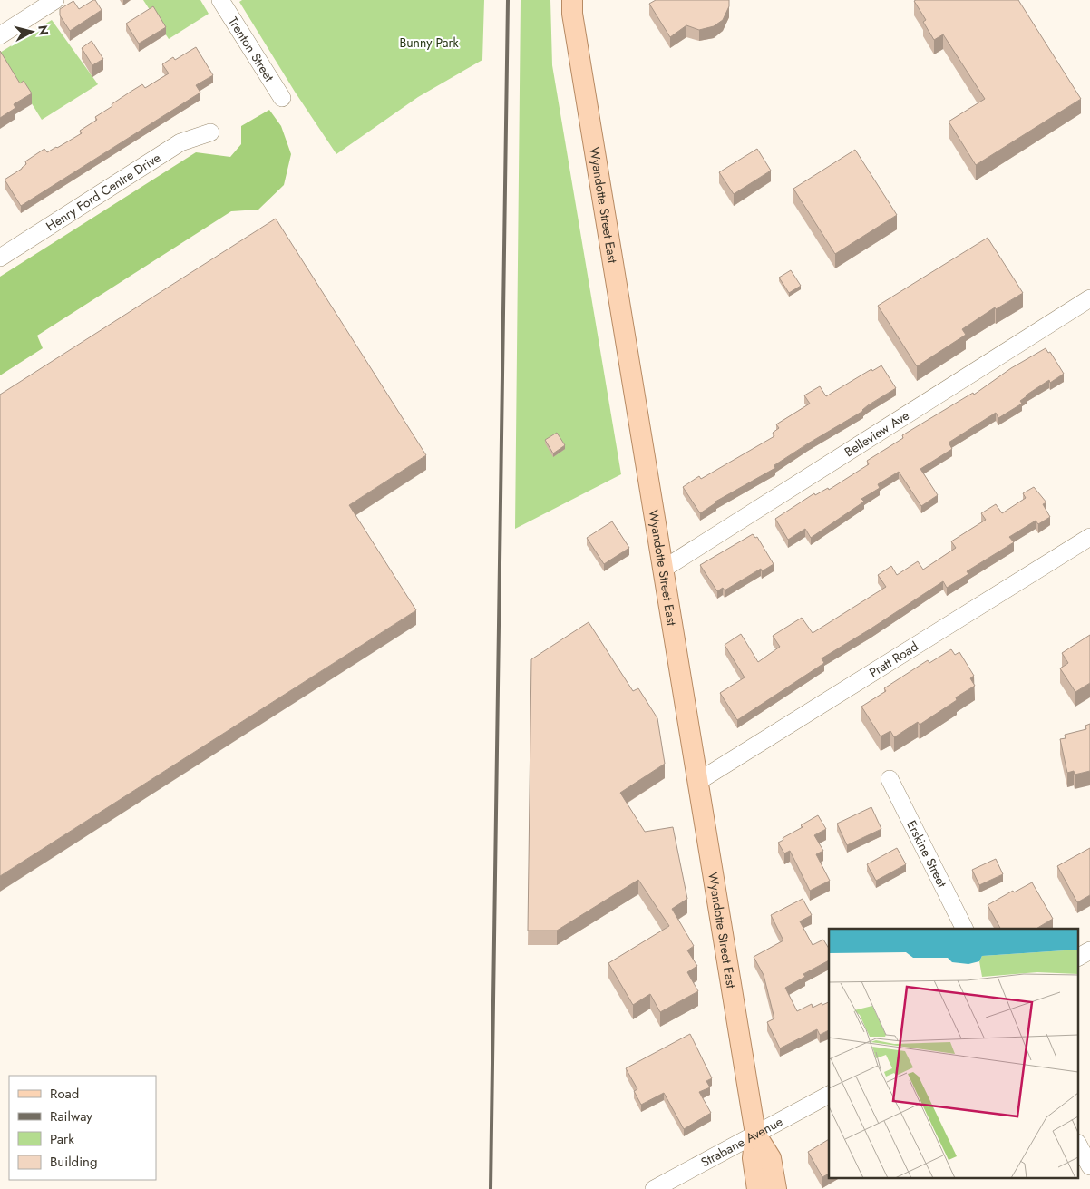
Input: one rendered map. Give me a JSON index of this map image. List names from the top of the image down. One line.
{"streets":{"main road":["Wyandotte Street East"],"street":["Trenton Street","Henry Ford Centre Drive","Belleview Ave","Pratt Road","Erskine Street","Strabane Avenue"]},"crossings":[["Wyandotte Street East","Belleview Ave"],["Wyandotte Street East","Pratt Road"],["Wyandotte Street East","Strabane Avenue"]],"parks":["Bunny Park"],"legend":["Road","Railway","Park","Building"],"north":"right"}
